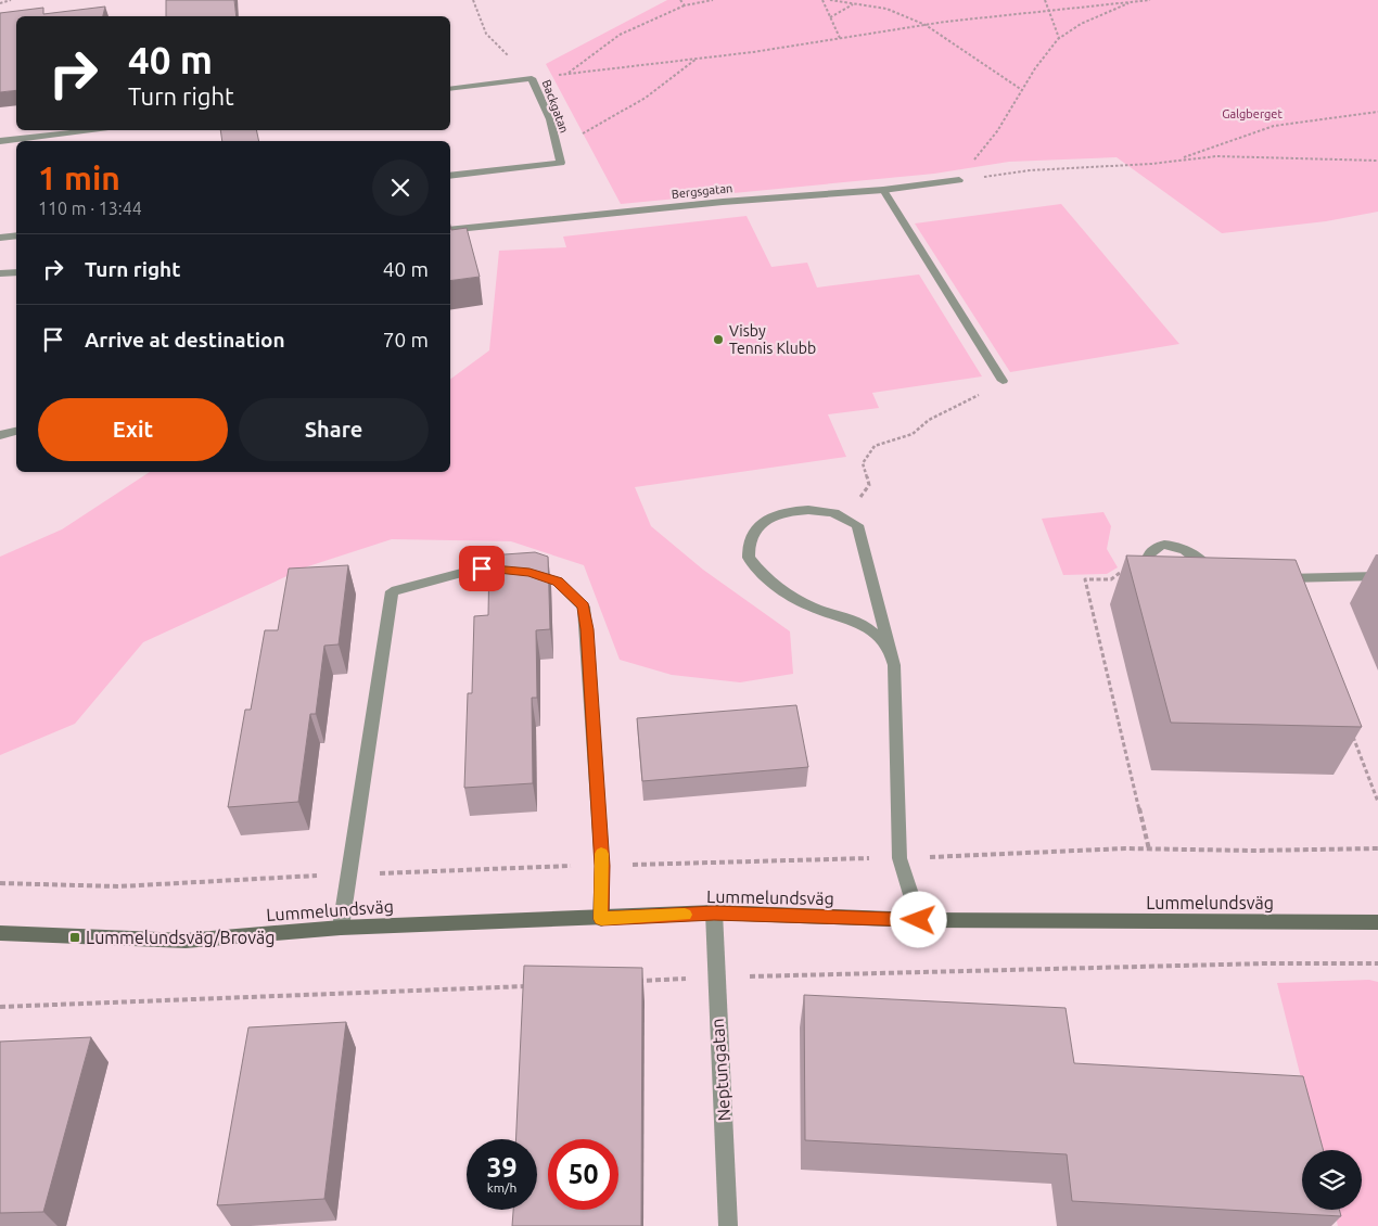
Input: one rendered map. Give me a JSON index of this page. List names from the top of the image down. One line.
{"streets":{"main road":["Lummelundsväg"],"street":["Backgatan","Bergsgatan","Neptungatan"]},"crossings":[["Lummelundsväg","Neptungatan"]],"parks":["Galgberget"],"places":{"other":["Visby Tennis Klubb"],"transit":["Lummelundsväg/Broväg"]},"page":{"turn":["40 m","Turn right"],"heading":["1 min","110 m · 13:44"],"list":[{"name":"Turn right","value":"40 m"},{"name":"Arrive at destination","value":"70 m"}],"buttons":["Exit","Share"],"speed":"39 km/h","limit":"50"}}
